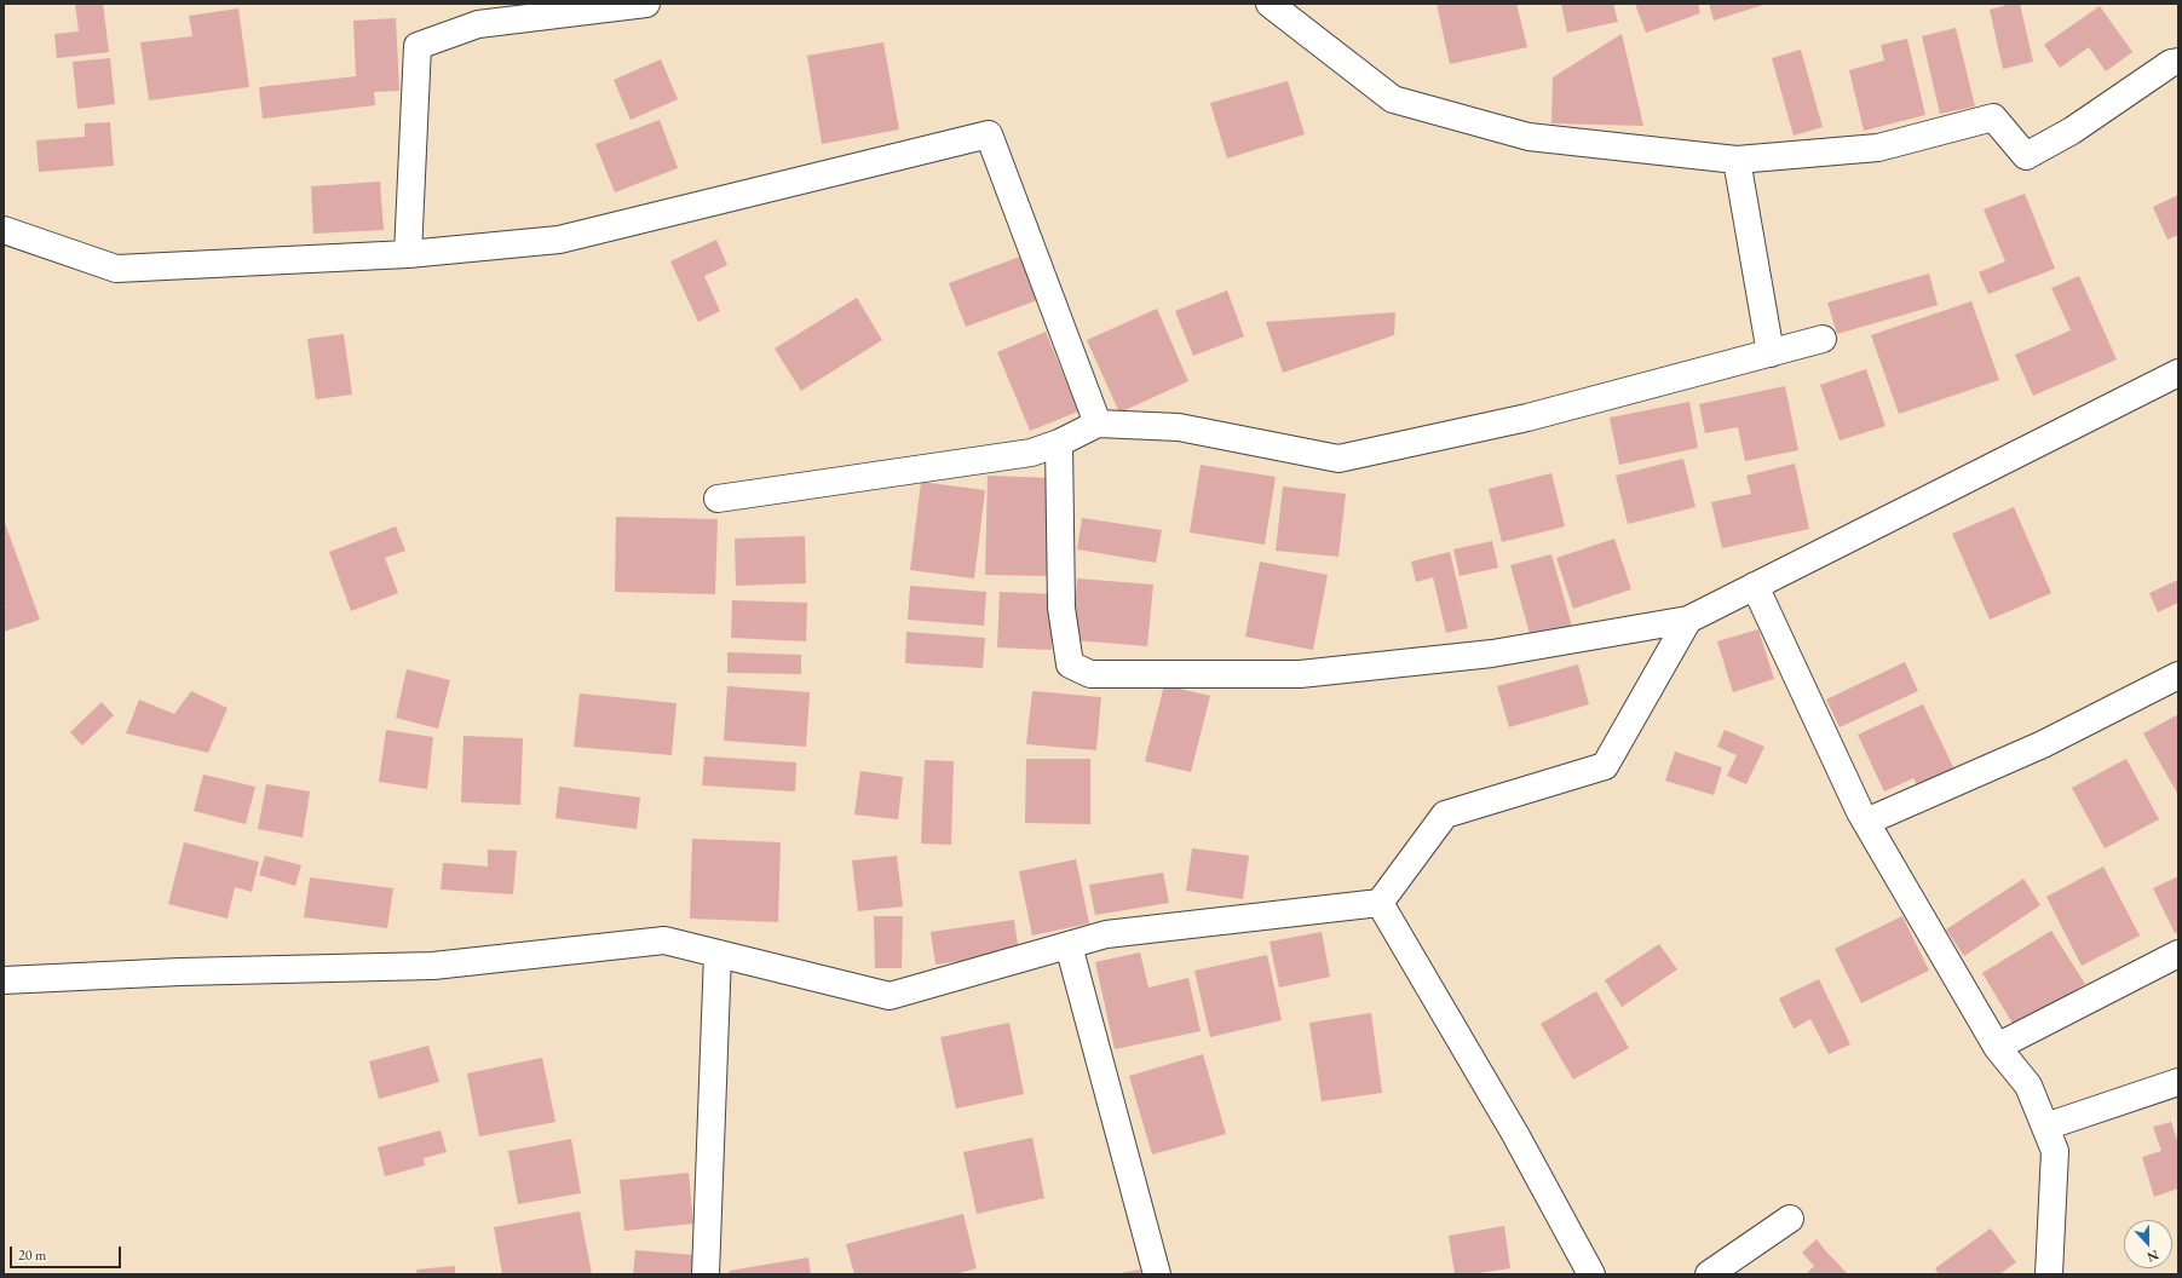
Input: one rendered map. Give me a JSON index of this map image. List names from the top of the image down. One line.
{"scale_bar":"20 m","north":"bottom"}
